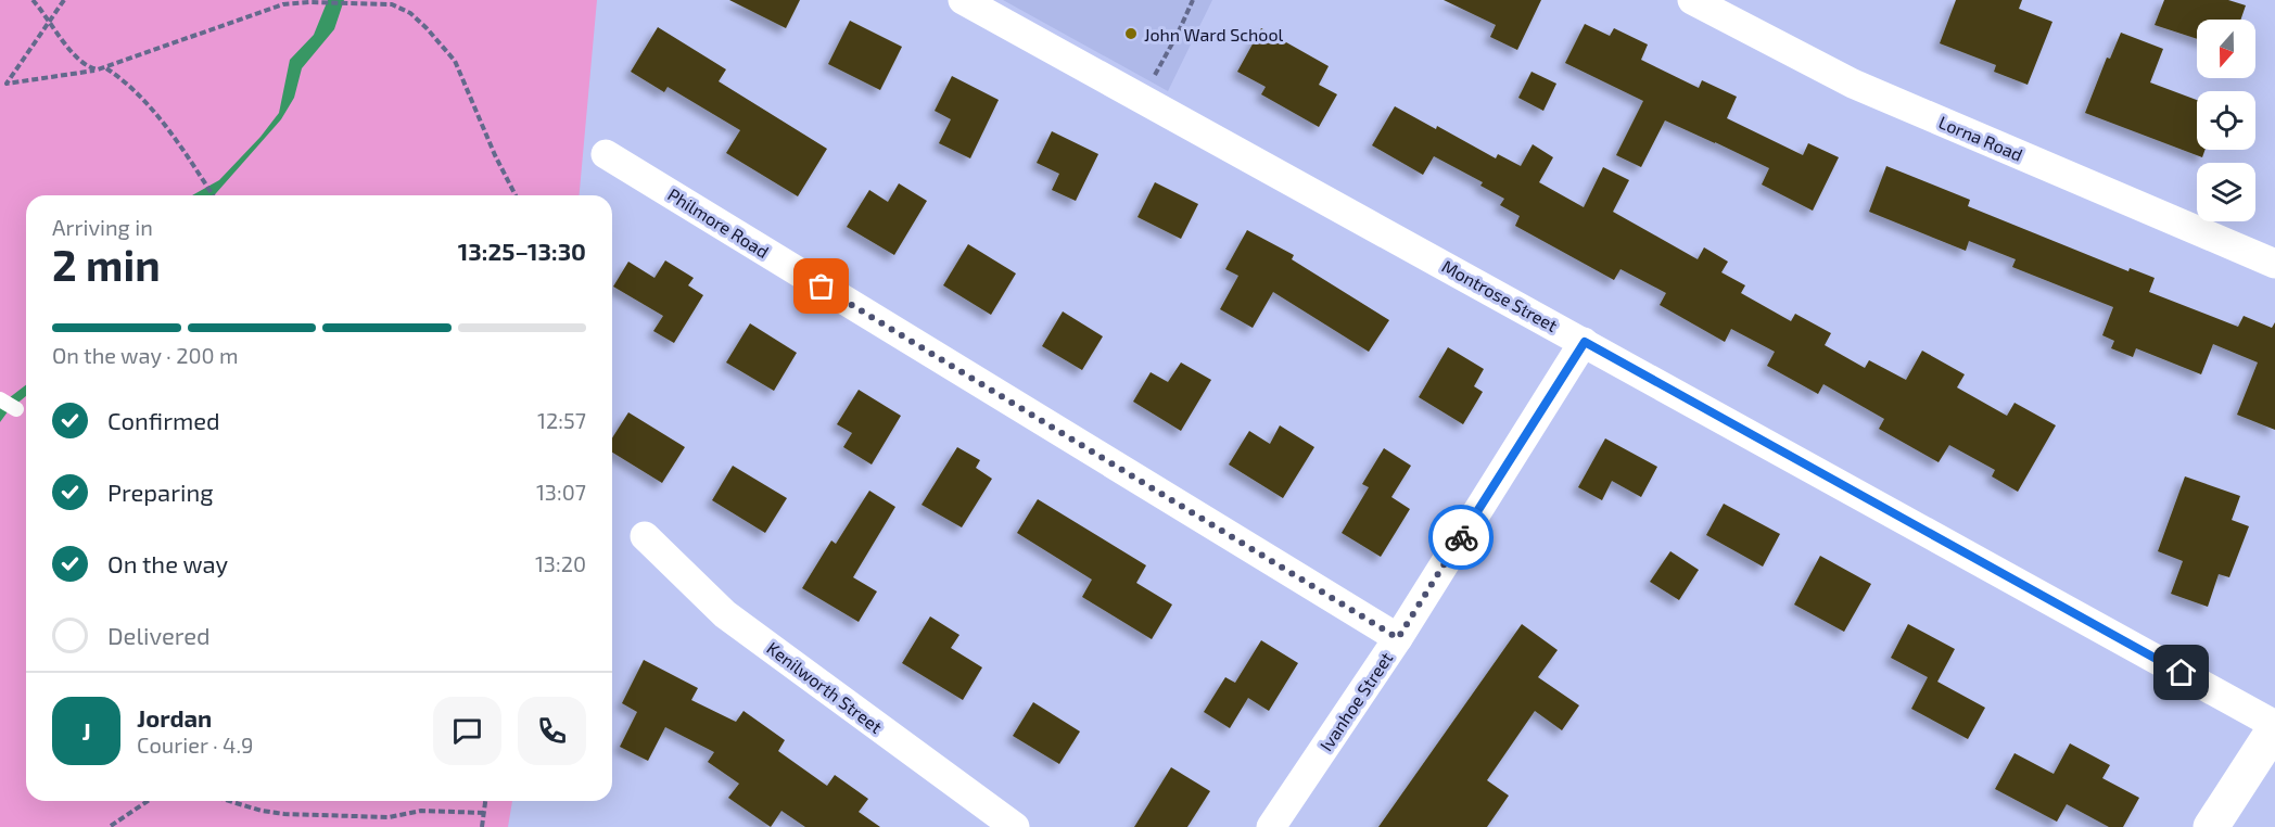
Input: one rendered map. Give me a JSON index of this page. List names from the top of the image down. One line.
{"streets":{"street":["Lorna Road","Philmore Road","Montrose Street","Kenilworth Street","Ivanhoe Street"]},"crossings":[["Philmore Road","Ivanhoe Street"],["Montrose Street","Ivanhoe Street"]],"places":["John Ward School"],"north":"bottom","page":{"heading":["2 min","Arriving in","13:25–13:30"],"panel":["Jordan","Courier · 4.9"],"bar":"On the way · 200 m","list":[["Confirmed","12:57"],["Preparing","13:07"],["On the way","13:20"],"Delivered"],"round":"J"}}
